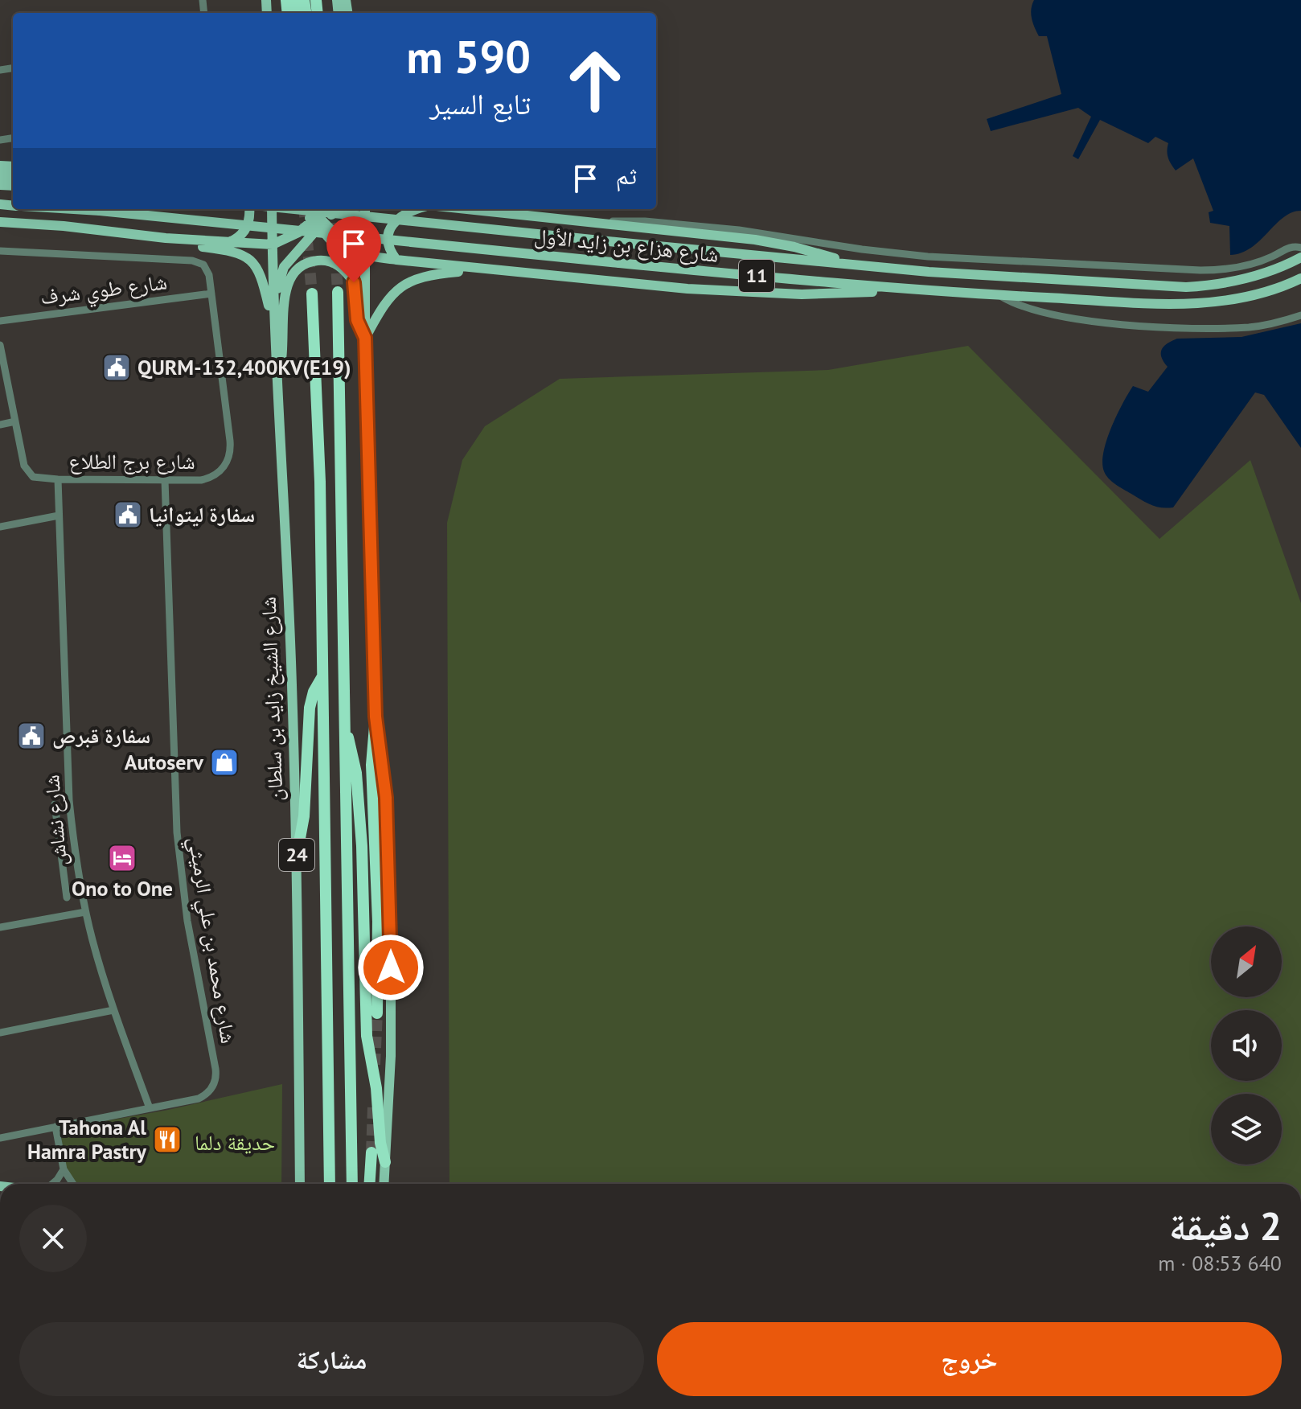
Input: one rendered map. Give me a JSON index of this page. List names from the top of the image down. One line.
{"streets":{"highway":["24"],"main road":["شارع هزاع بن زايد الأول","11","شارع الشيخ زايد بن سلطان"],"street":["شارع طوي شرف","شارع برج الطلاع","شارع نشاش","شارع محمد بن علي الرميثي"]},"crossings":[["شارع طوي شرف","شارع برج الطلاع"],["شارع برج الطلاع","شارع نشاش"],["شارع برج الطلاع","شارع محمد بن علي الرميثي"],["شارع نشاش","شارع محمد بن علي الرميثي"]],"parks":["حديقة دلما"],"places":{"public building":["QURM-132,400KV(E19)","سفارة ليتوانيا","سفارة قبرص"],"shop":["Autoserv"],"hotel":["Ono to One"],"restaurant":["Tahona Al Hamra Pastry"]},"north":"top right","page":{"turn":["590 m","تابع السير"],"then":"ثم","heading":["2 دقيقة","640 m · 08:53"],"buttons":["خروج","مشاركة"]}}
